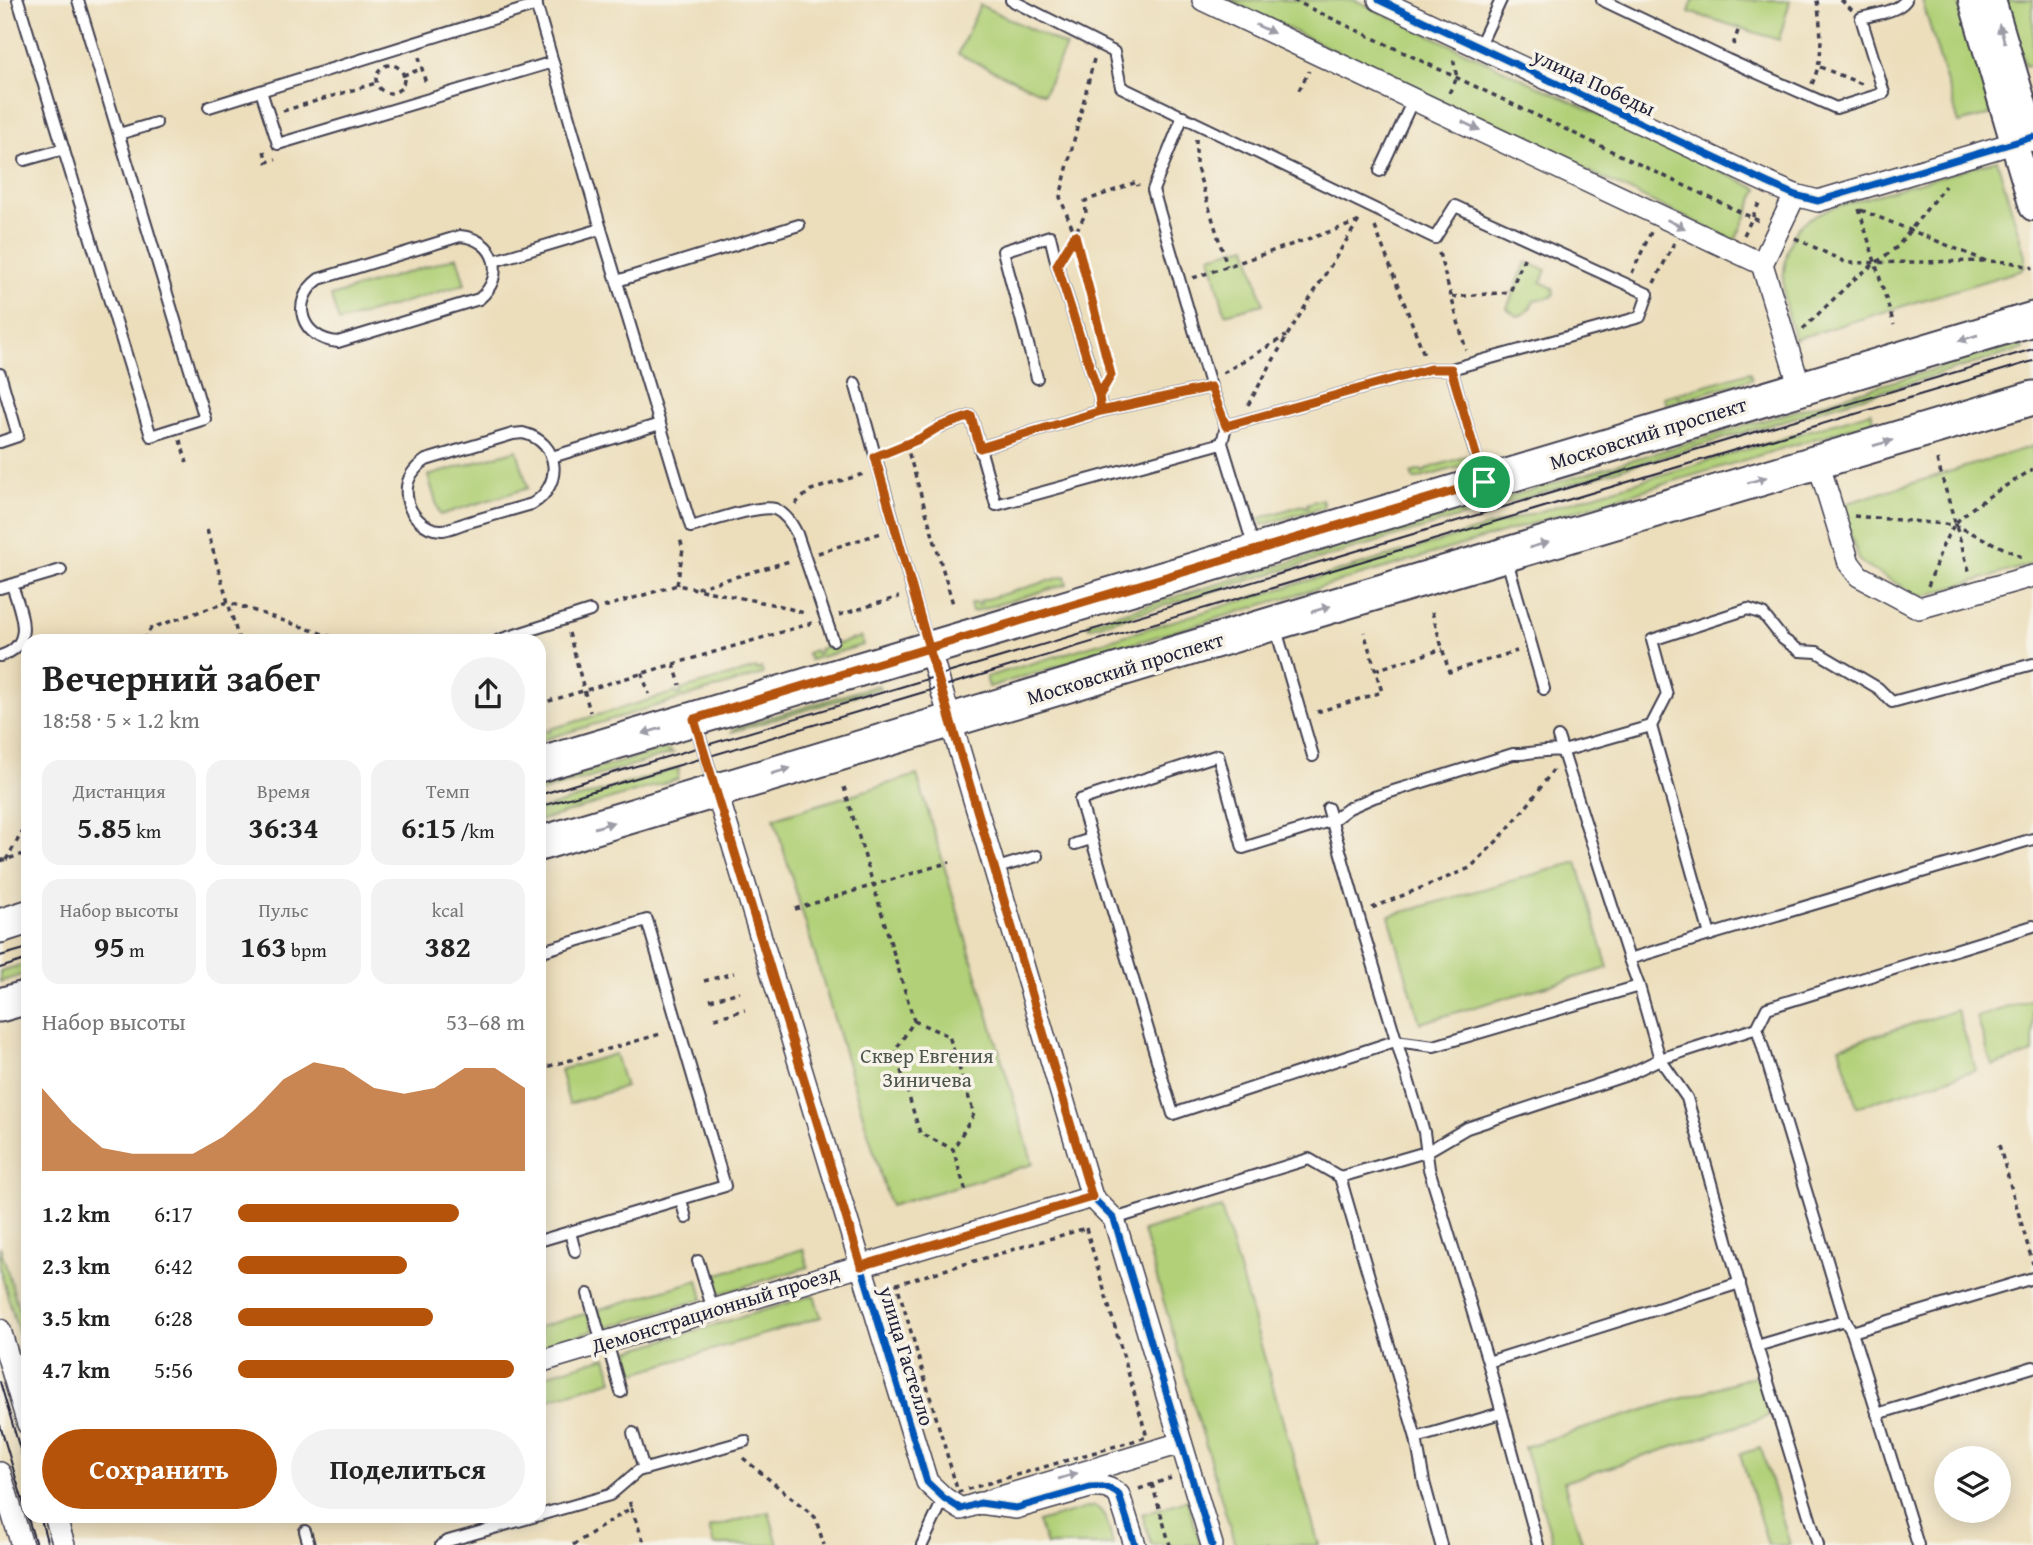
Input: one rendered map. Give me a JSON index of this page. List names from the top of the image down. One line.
{"streets":{"main road":["Московский проспект"],"street":["улица Победы","Демонстрационный проезд","улица Гастелло"]},"crossings":[["Московский проспект","улица Гастелло"],["Демонстрационный проезд","улица Гастелло"]],"parks":["Сквер Евгения Зиничева"],"page":{"heading":["Вечерний забег","18:58 · 5 × 1.2 km"],"stats":[["Дистанция","5.85 km"],["Время","36:34"],["Темп","6:15 /km"],["Набор высоты","95 m"],["Пульс","163 bpm"],["kcal","382"]],"chart":["Набор высоты","53–68 m"],"list":[{"name":"1.2 km","note":"6:17"},{"name":"2.3 km","note":"6:42"},{"name":"3.5 km","note":"6:28"},{"name":"4.7 km","note":"5:56"}],"buttons":["Сохранить","Поделиться"]}}
